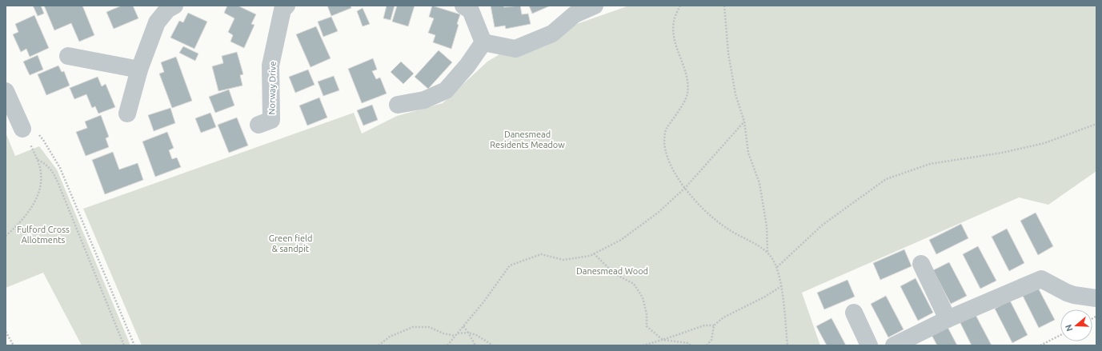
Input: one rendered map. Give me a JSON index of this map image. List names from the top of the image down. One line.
{"streets":{"street":["Norway Drive"]},"parks":["Danesmead Residents Meadow","Fulford Cross Allotments","Green field & sandpit","Danesmead Wood"],"north":"left"}
